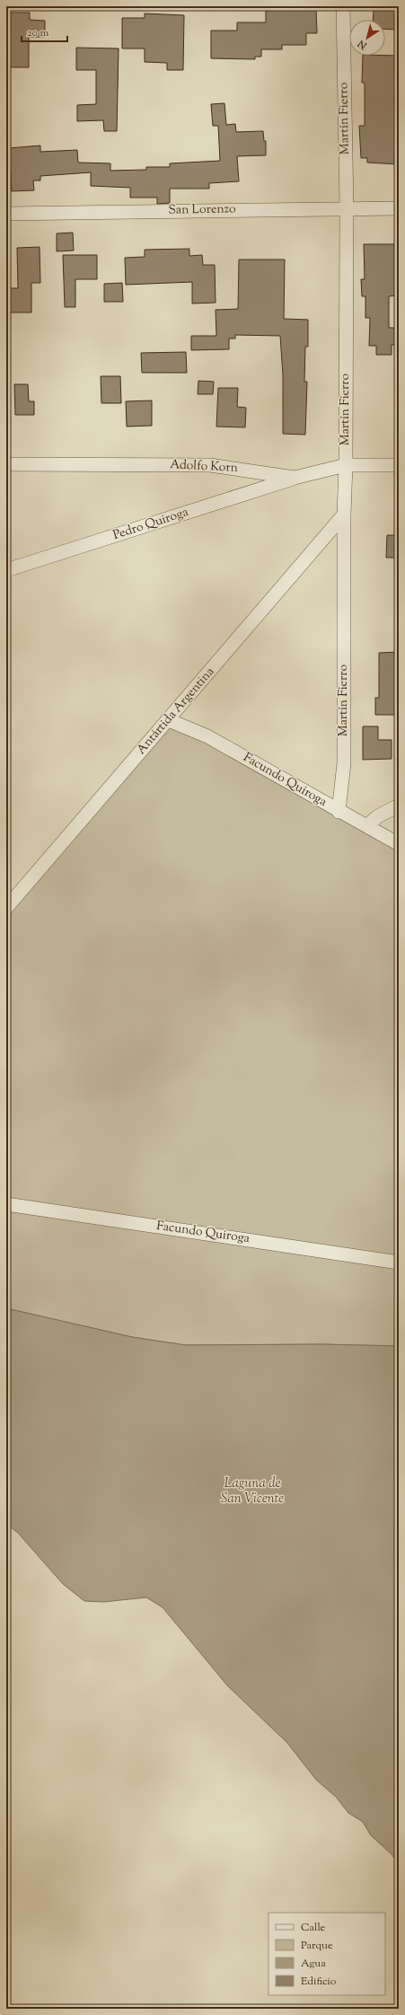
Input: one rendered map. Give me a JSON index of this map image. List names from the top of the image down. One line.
{"streets":{"street":["Martín Fierro","San Lorenzo","Adolfo Korn","Pedro Quiroga","Antártida Argentina","Facundo Quiroga"]},"crossings":[["Martín Fierro","San Lorenzo"],["Martín Fierro","Adolfo Korn"],["Martín Fierro","Antártida Argentina"],["Martín Fierro","Facundo Quiroga"],["Adolfo Korn","Pedro Quiroga"],["Antártida Argentina","Facundo Quiroga"]],"water":["Laguna de San Vicente"],"legend":["Calle","Parque","Agua","Edificio"],"scale_bar":"20 m","north":"bottom left"}
